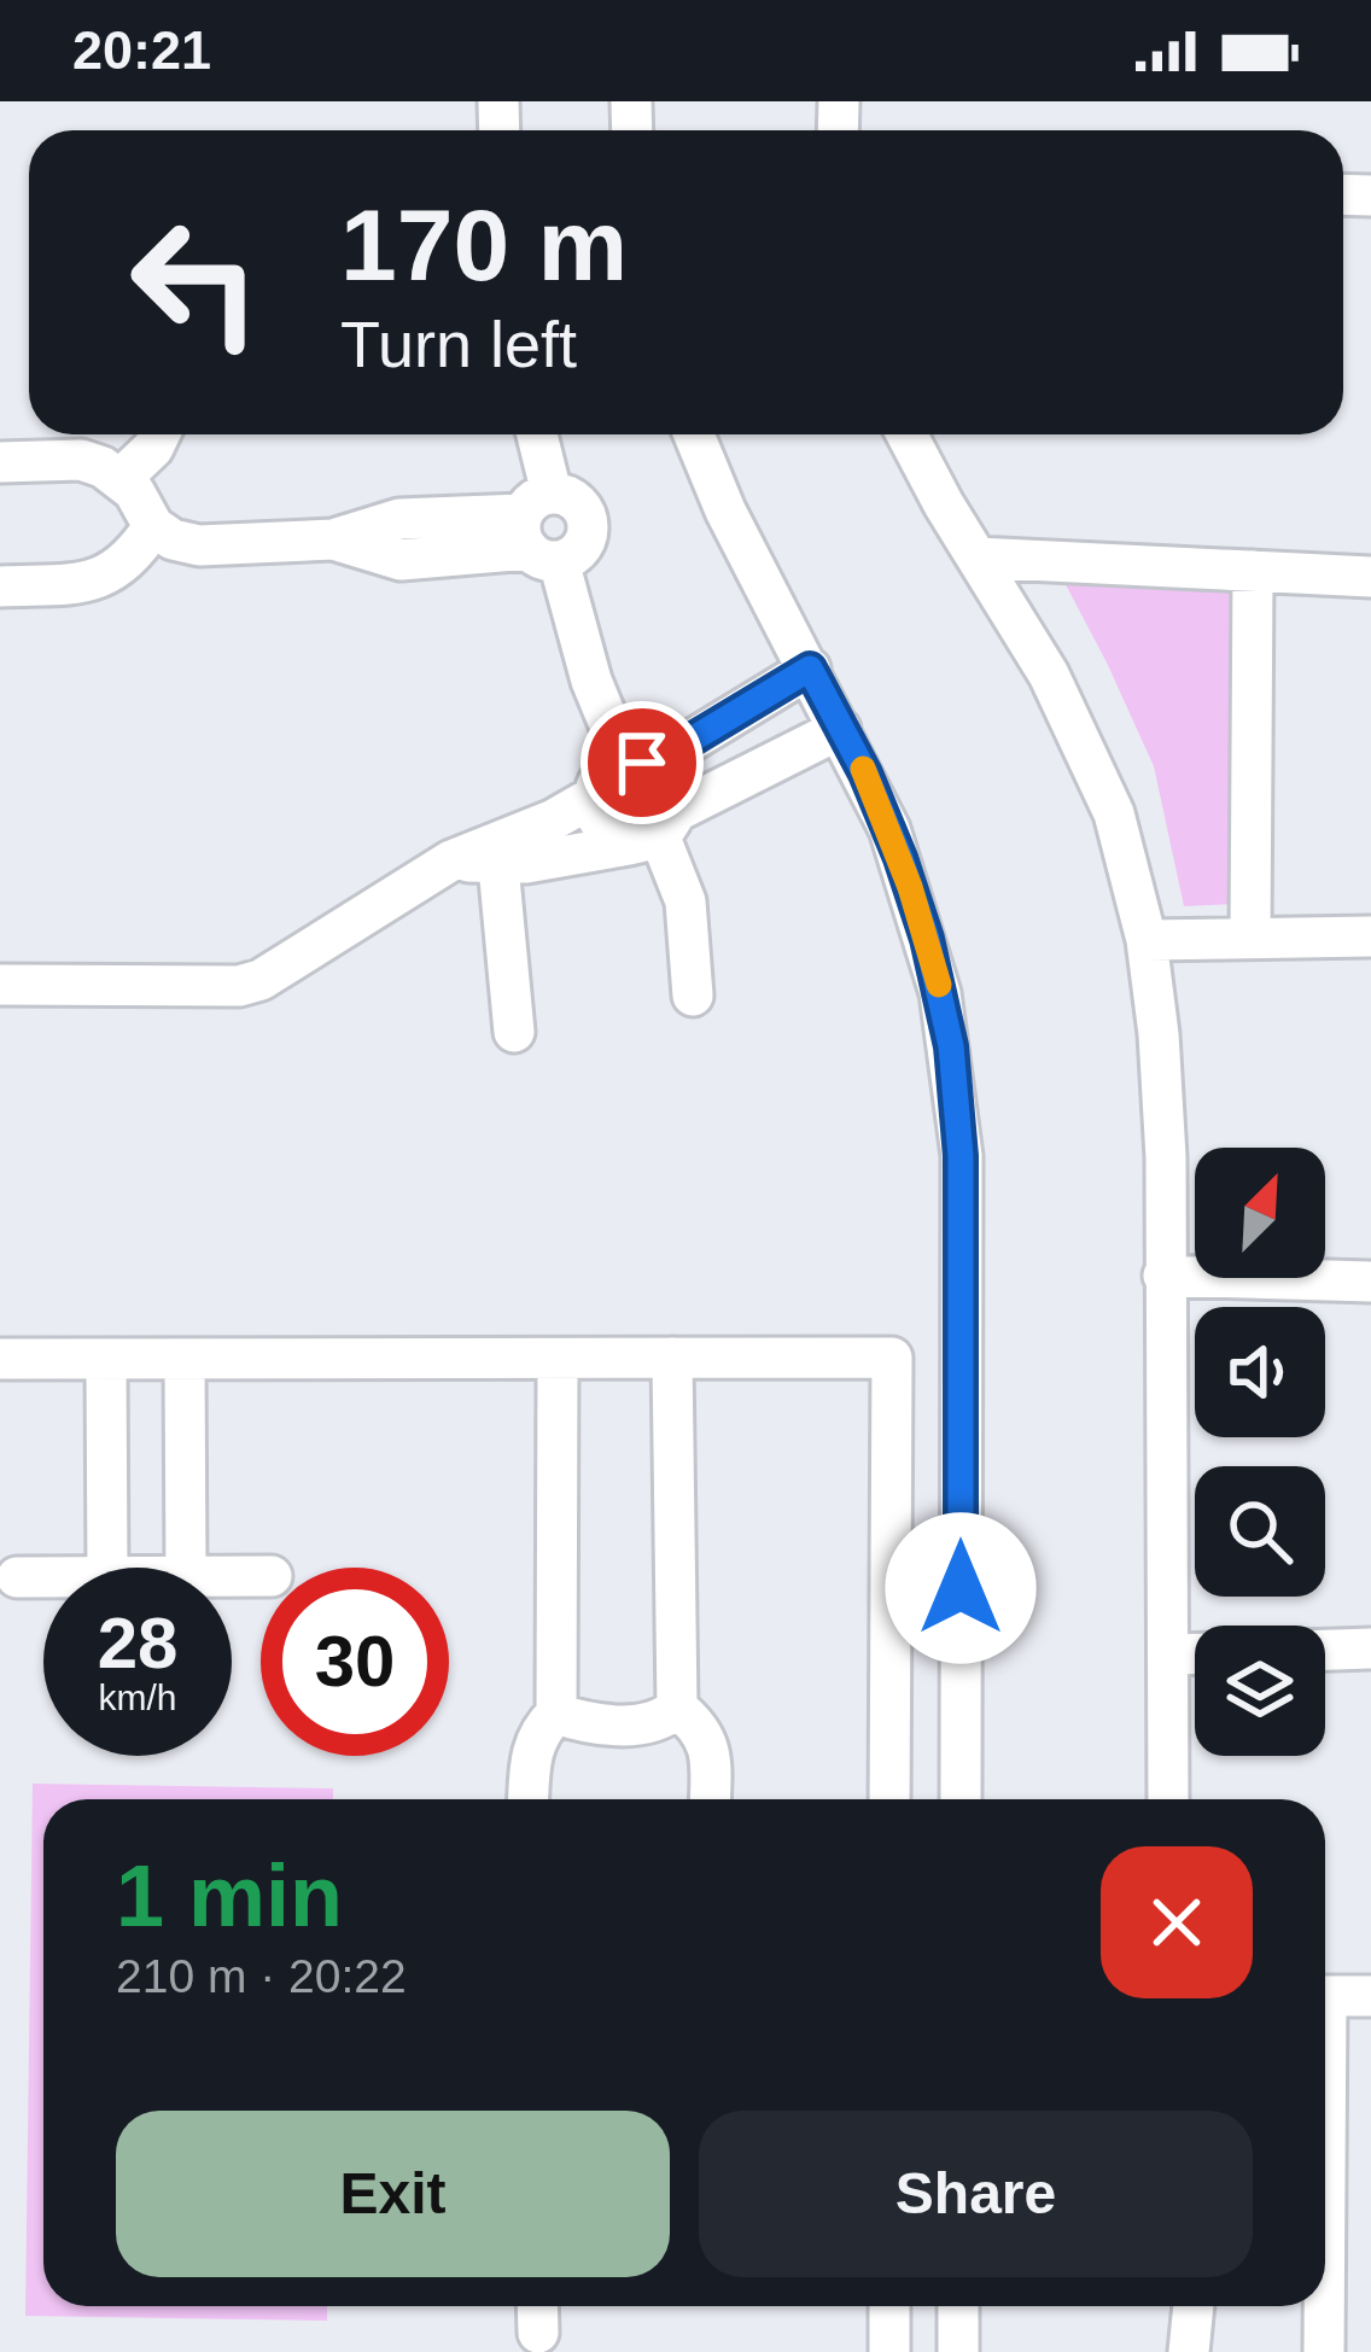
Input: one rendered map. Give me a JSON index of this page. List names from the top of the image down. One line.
{"north":"top right","page":{"status":"20:21","turn":["170 m","Turn left"],"speed":"28 km/h","limit":"30","heading":["1 min","210 m · 20:22"],"buttons":["Exit","Share"]}}
